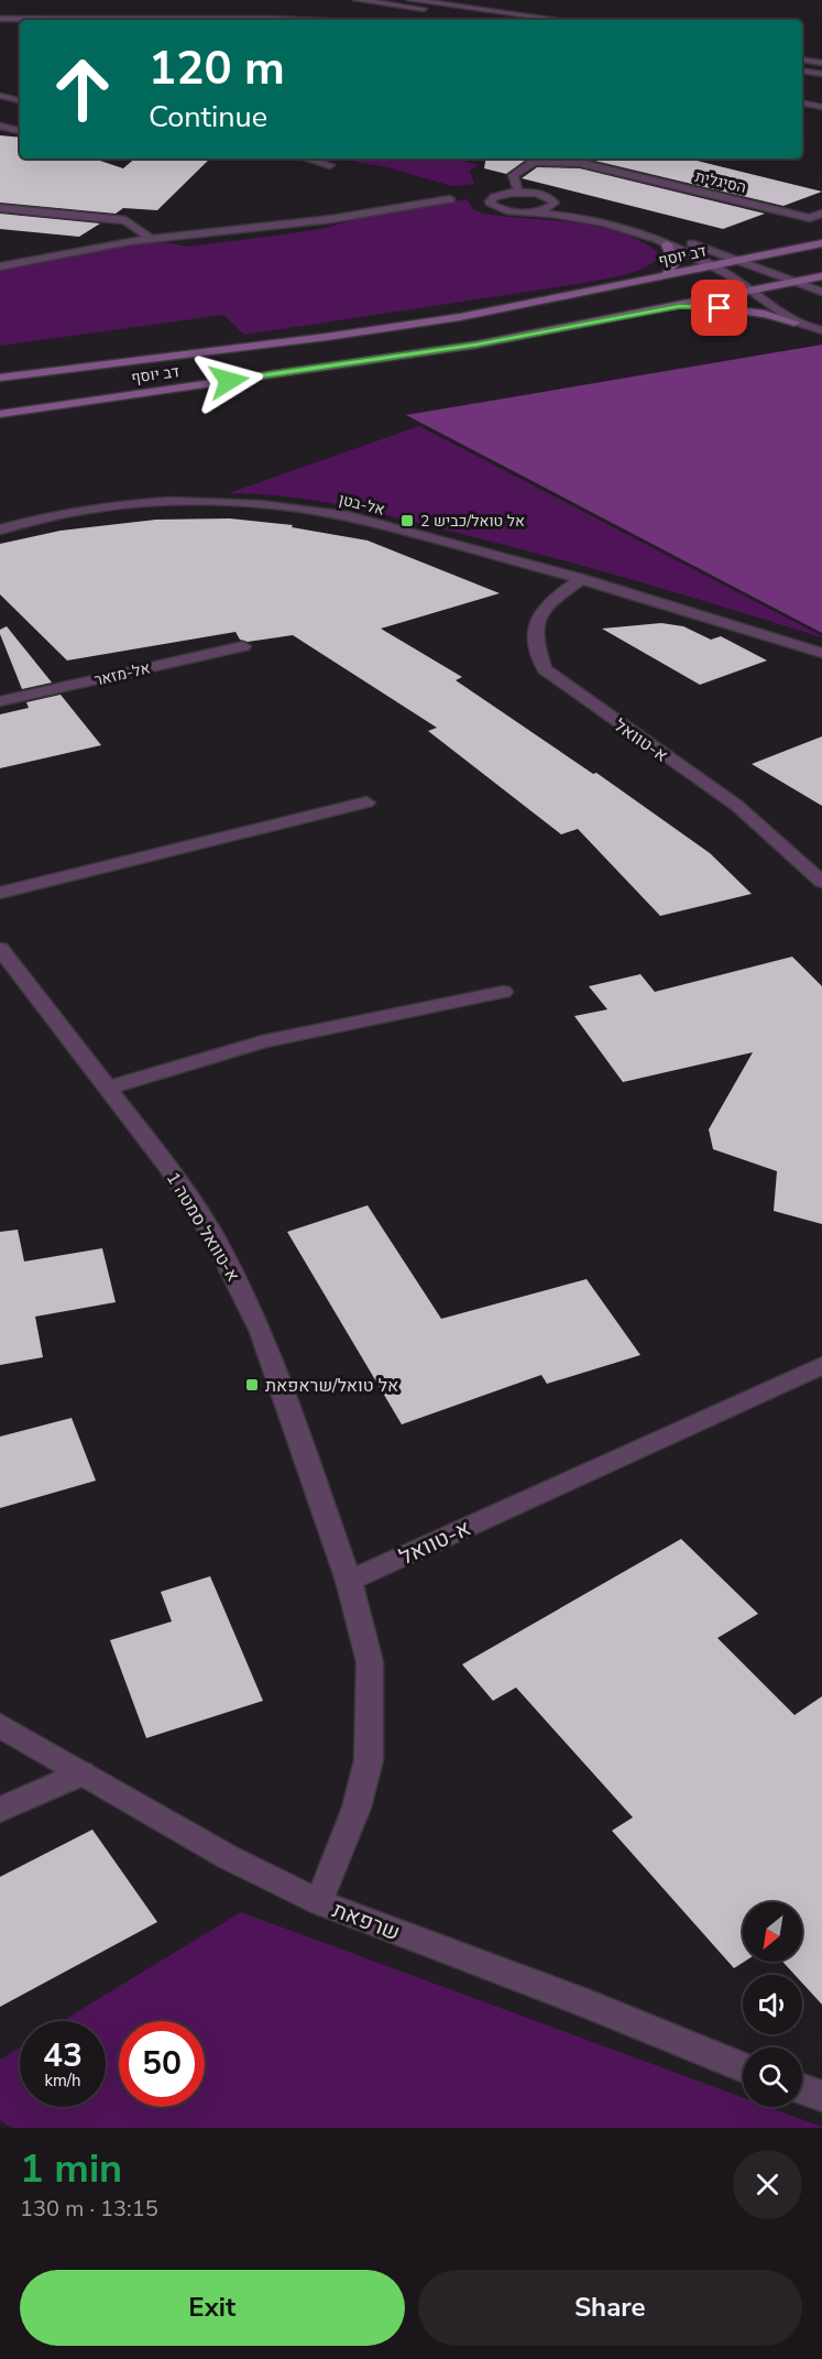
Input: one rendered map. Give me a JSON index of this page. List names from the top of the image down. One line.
{"streets":{"main road":["דב יוסף"],"street":["הסיגלית","אל-בטן","אל-מזאר","א-טוואל","א-טוואל סמטה 1","שרפאת"]},"crossings":[["אל-בטן","א-טוואל"],["א-טוואל","א-טוואל סמטה 1"]],"places":{"transit":["אל טואל/כביש 2","אל טואל/שראפאת"]},"north":"bottom left","page":{"turn":["120 m","Continue"],"speed":"43 km/h","limit":"50","heading":["1 min","130 m · 13:15"],"buttons":["Exit","Share"]}}
